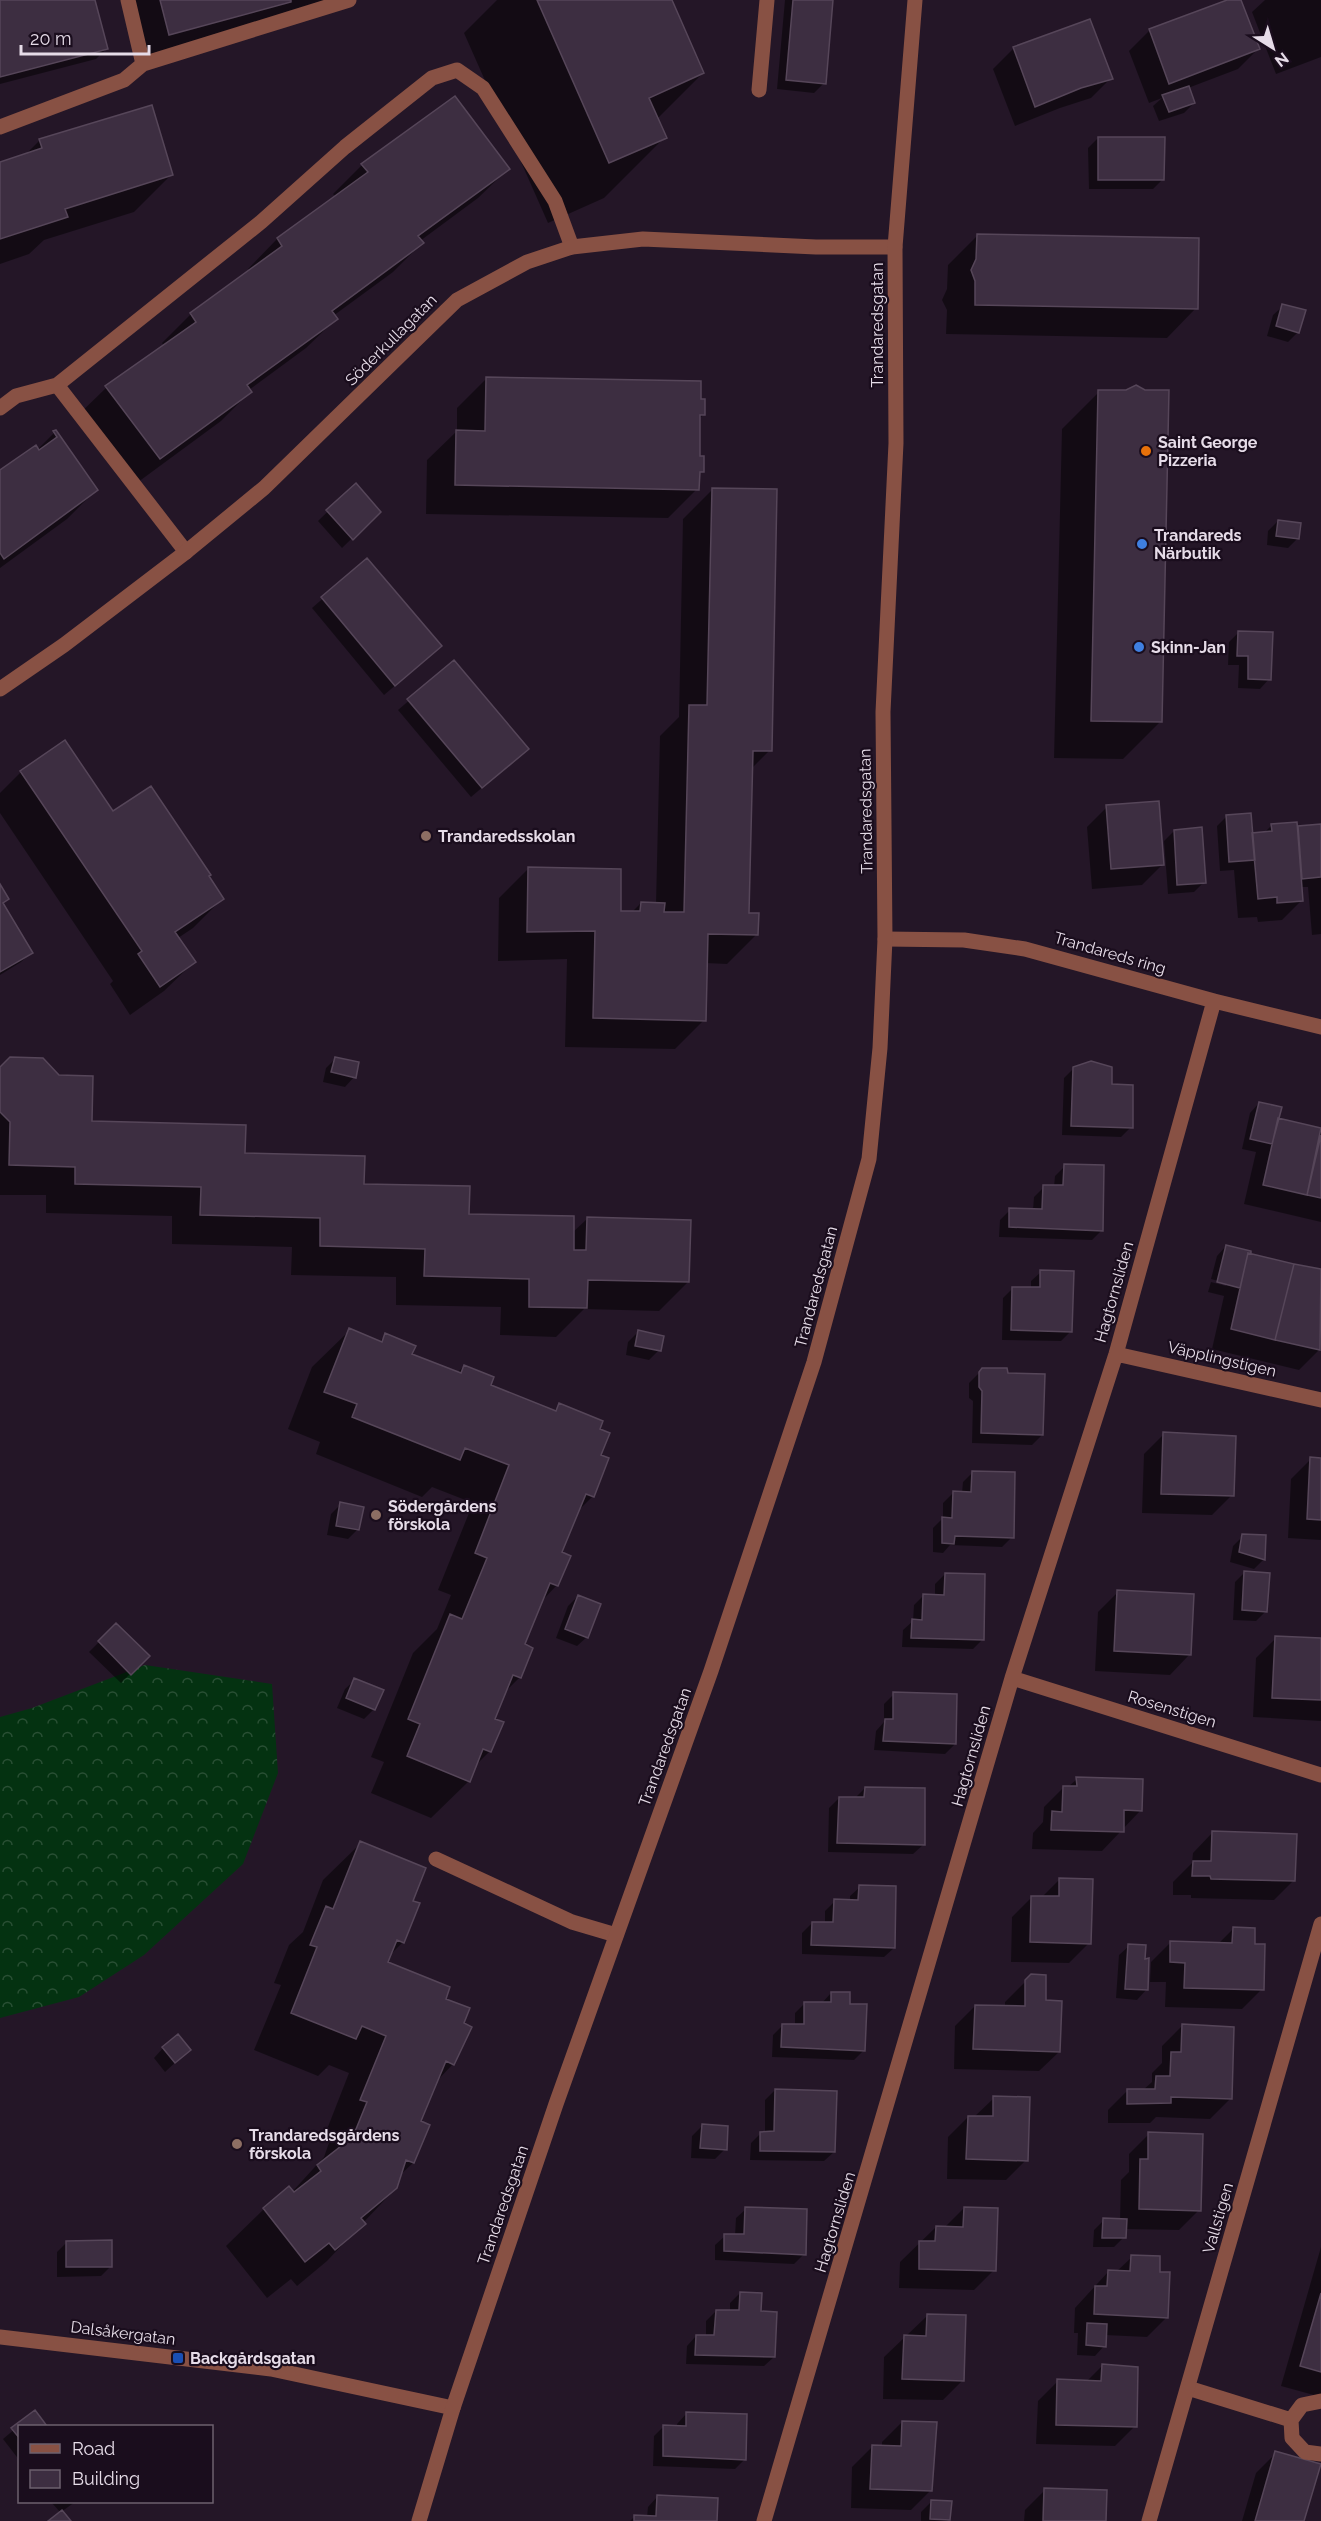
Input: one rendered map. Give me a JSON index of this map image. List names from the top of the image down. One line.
{"streets":{"street":["Trandaredsgatan","Söderkullagatan","Trandareds ring","Hagtornsliden","Väpplingstigen","Rosenstigen","Vallstigen","Dalsåkergatan"]},"crossings":[["Trandaredsgatan","Söderkullagatan"],["Trandaredsgatan","Trandareds ring"],["Trandaredsgatan","Dalsåkergatan"],["Trandareds ring","Hagtornsliden"],["Hagtornsliden","Väpplingstigen"],["Hagtornsliden","Rosenstigen"]],"places":{"other":["Saint George Pizzeria","Trandareds Närbutik","Skinn-Jan","Trandaredsskolan","Södergårdens förskola","Trandaredsgårdens förskola"],"transit":["Backgårdsgatan"]},"legend":["Road","Building"],"scale_bar":"20 m","north":"bottom right"}
